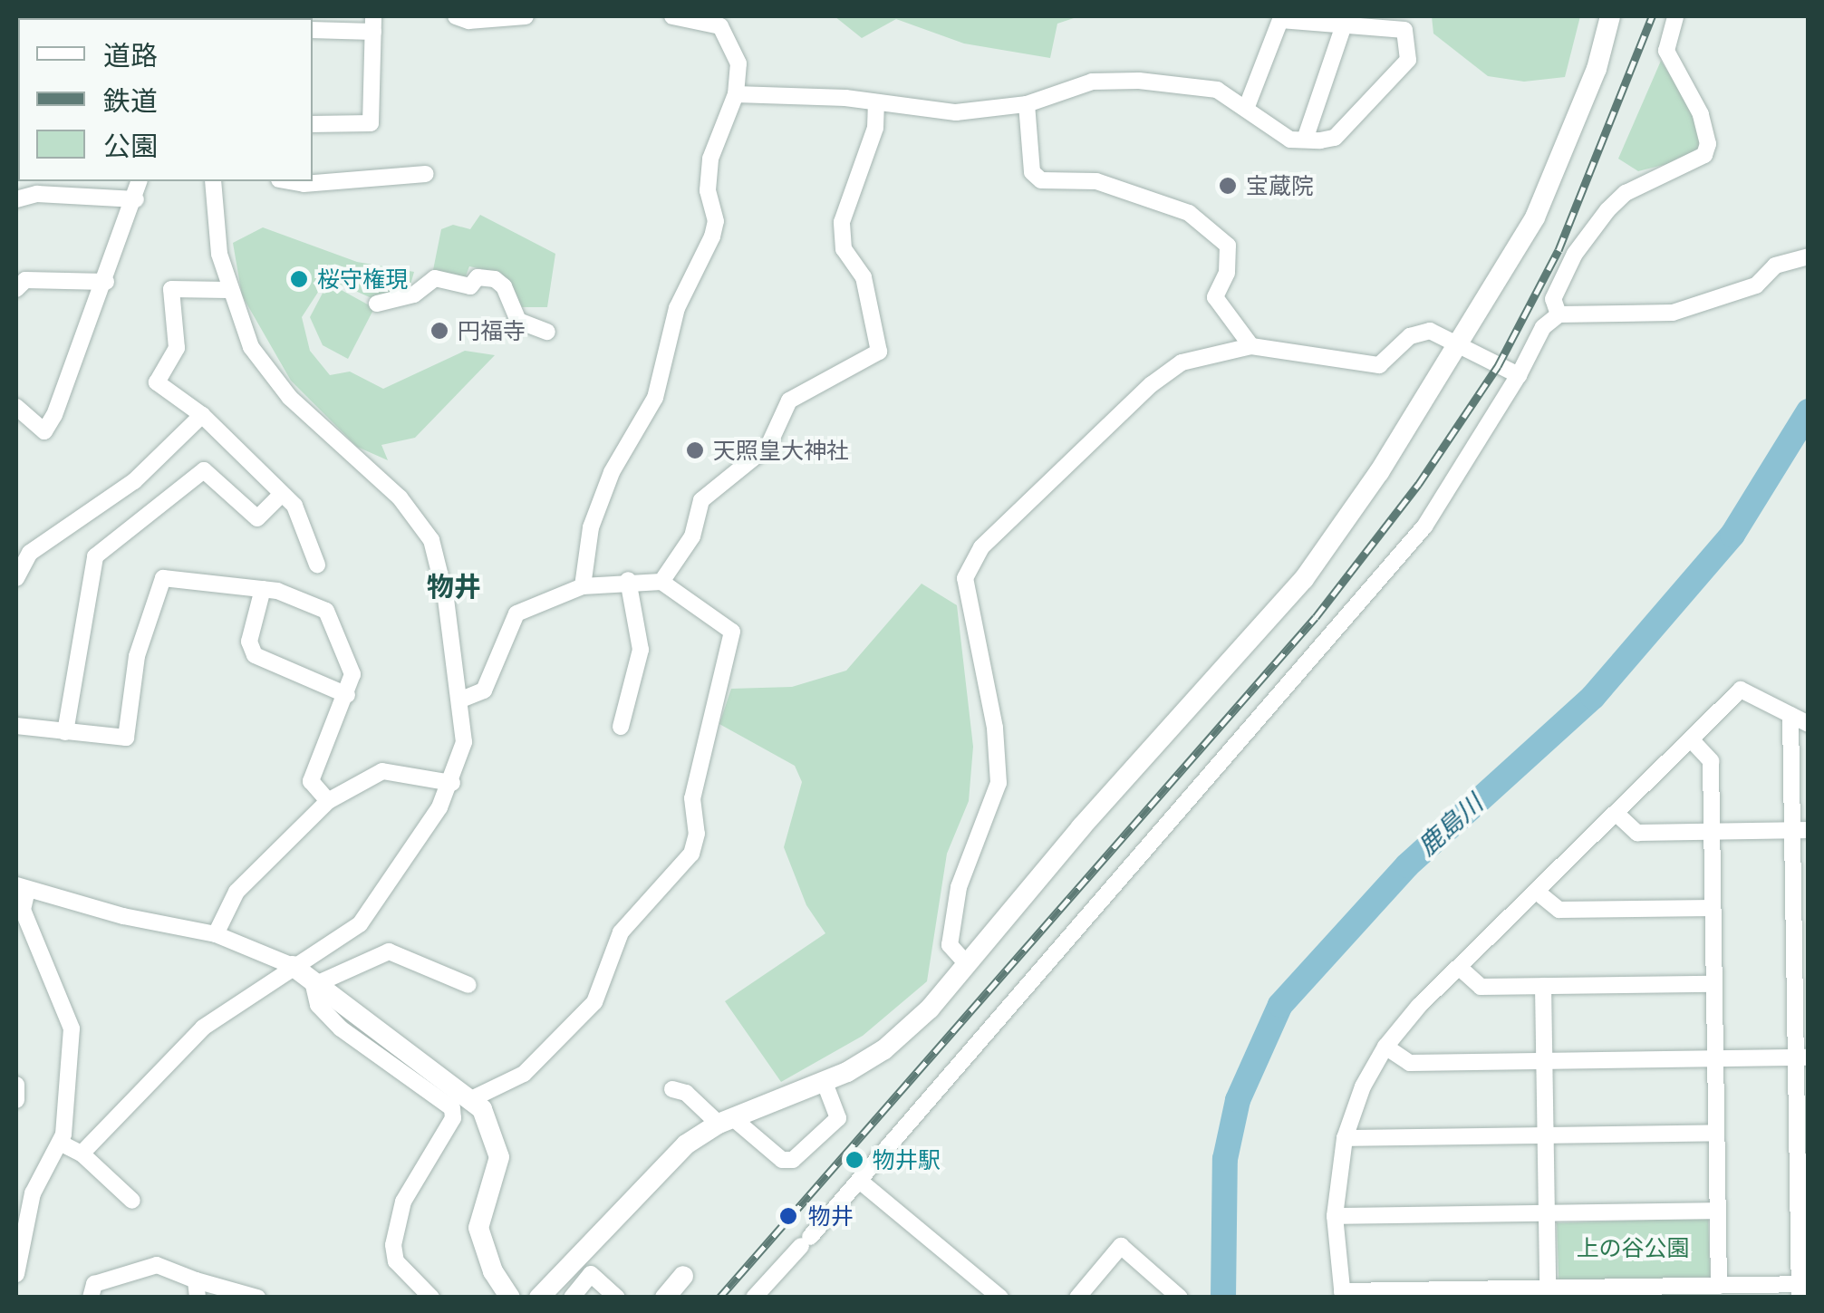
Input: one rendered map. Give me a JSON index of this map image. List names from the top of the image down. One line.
{"districts":["物井"],"water":["鹿島川"],"parks":["上の谷公園"],"places":["宝蔵院","桜守権現","円福寺","天照皇大神社","物井駅","物井"],"legend":["道路","鉄道","公園"]}
